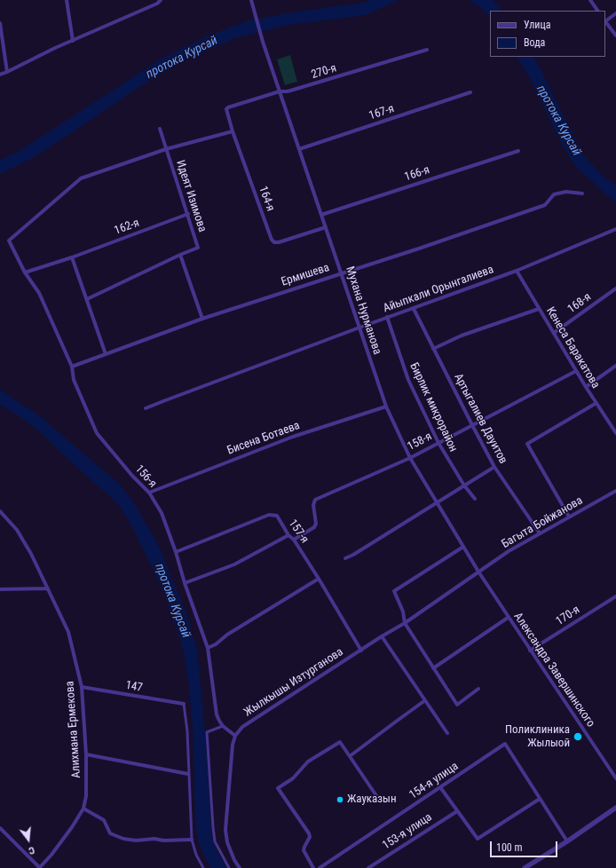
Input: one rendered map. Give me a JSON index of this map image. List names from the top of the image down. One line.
{"streets":{"street":["270-я","167-я","166-я","Идеят Изимова","164-я","162-я","Ермишева","Айыпкали Орынгалиева","168-я","Мухана Нурманова","Кенеса Баракатова","Бирлик микрорайон","Артыгалиев Дауитов","Бисена Ботаева","158-я","156-я","Багыта Бойжанова","157-я","170-я","Александра Завершинского","Жылкышы Изтурганова","147","Алихмана Ермекова","154-я улица","153-я улица"]},"crossings":[["270-я","164-я"],["270-я","Мухана Нурманова"],["167-я","Мухана Нурманова"],["166-я","Мухана Нурманова"],["Идеят Изимова","162-я"],["Идеят Изимова","156-я"],["164-я","Мухана Нурманова"],["162-я","156-я"],["Ермишева","Мухана Нурманова"],["Ермишева","156-я"],["Айыпкали Орынгалиева","Мухана Нурманова"],["Айыпкали Орынгалиева","Кенеса Баракатова"],["Айыпкали Орынгалиева","Бирлик микрорайон"],["Айыпкали Орынгалиева","Артыгалиев Дауитов"],["168-я","Кенеса Баракатова"],["Мухана Нурманова","Бисена Ботаева"],["Мухана Нурманова","158-я"],["Мухана Нурманова","Багыта Бойжанова"],["Мухана Нурманова","Александра Завершинского"],["Мухана Нурманова","Жылкышы Изтурганова"],["Кенеса Баракатова","158-я"],["Бирлик микрорайон","158-я"],["Артыгалиев Дауитов","158-я"],["Артыгалиев Дауитов","Багыта Бойжанова"],["Бисена Ботаева","156-я"],["158-я","157-я"],["156-я","157-я"],["156-я","Жылкышы Изтурганова"],["Багыта Бойжанова","Александра Завершинского"],["Багыта Бойжанова","Жылкышы Изтурганова"],["157-я","Жылкышы Изтурганова"],["170-я","Александра Завершинского"],["Александра Завершинского","Жылкышы Изтурганова"],["147","Алихмана Ермекова"]],"water":["протока Курсай"],"places":["Поликлиника Жылыой","Жауказын"],"legend":["Улица","Вода"],"scale_bar":"100 m","north":"bottom"}
